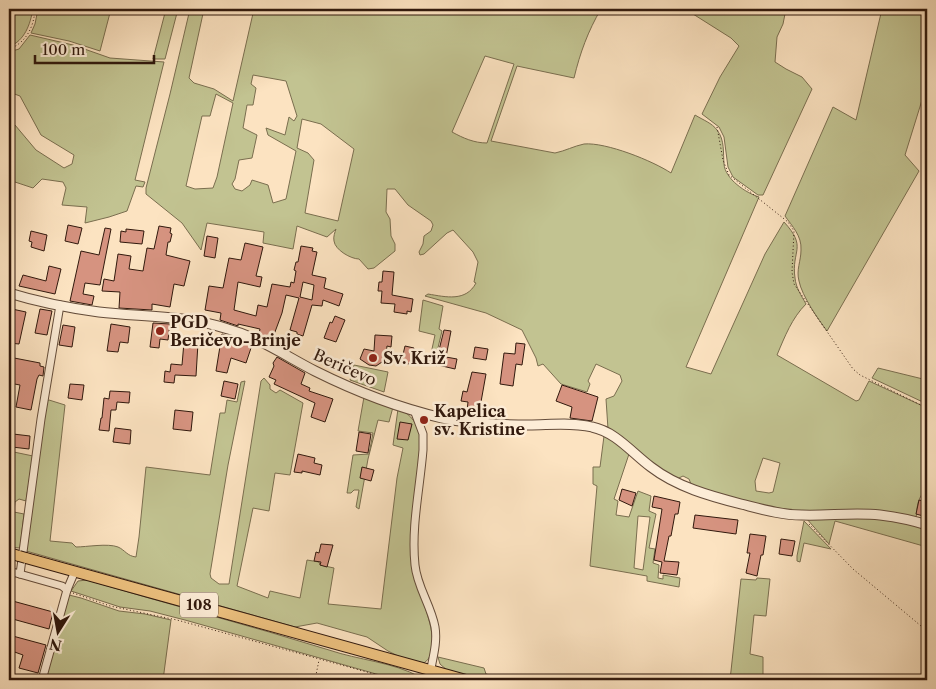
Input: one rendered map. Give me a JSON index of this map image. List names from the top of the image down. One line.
{"streets":{"main road":["108"],"street":["Beričevo"]},"places":["PGD Beričevo-Brinje","Sv. Križ","Kapelica sv. Kristine"],"scale_bar":"100 m","north":"bottom"}
